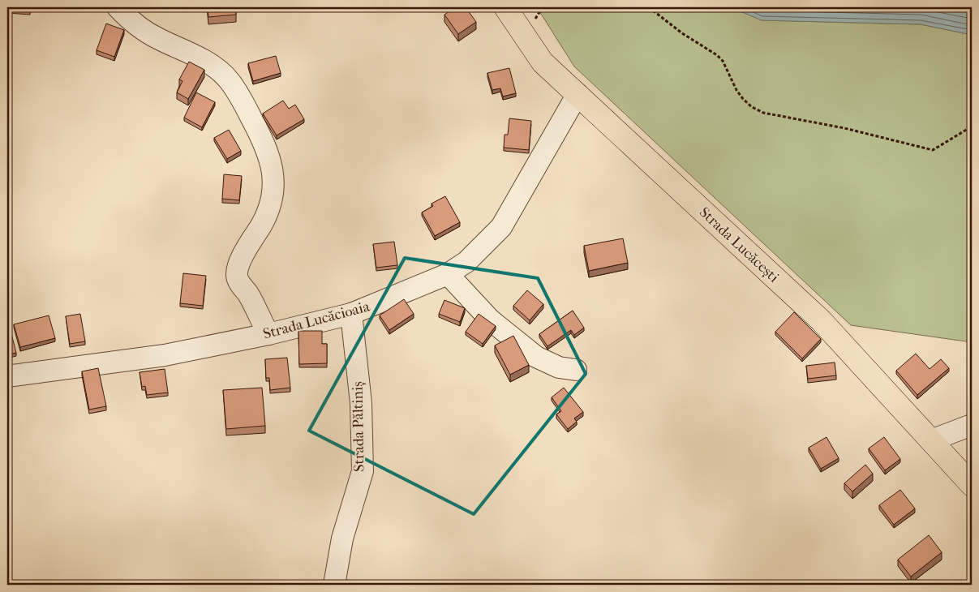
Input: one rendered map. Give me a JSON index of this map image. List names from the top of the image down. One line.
{"streets":{"main road":["Strada Lucăcești"],"street":["Strada Lucăcioaia","Strada Păltiniș"]},"crossings":[["Strada Lucăcești","Strada Lucăcioaia"],["Strada Lucăcioaia","Strada Păltiniș"]]}
